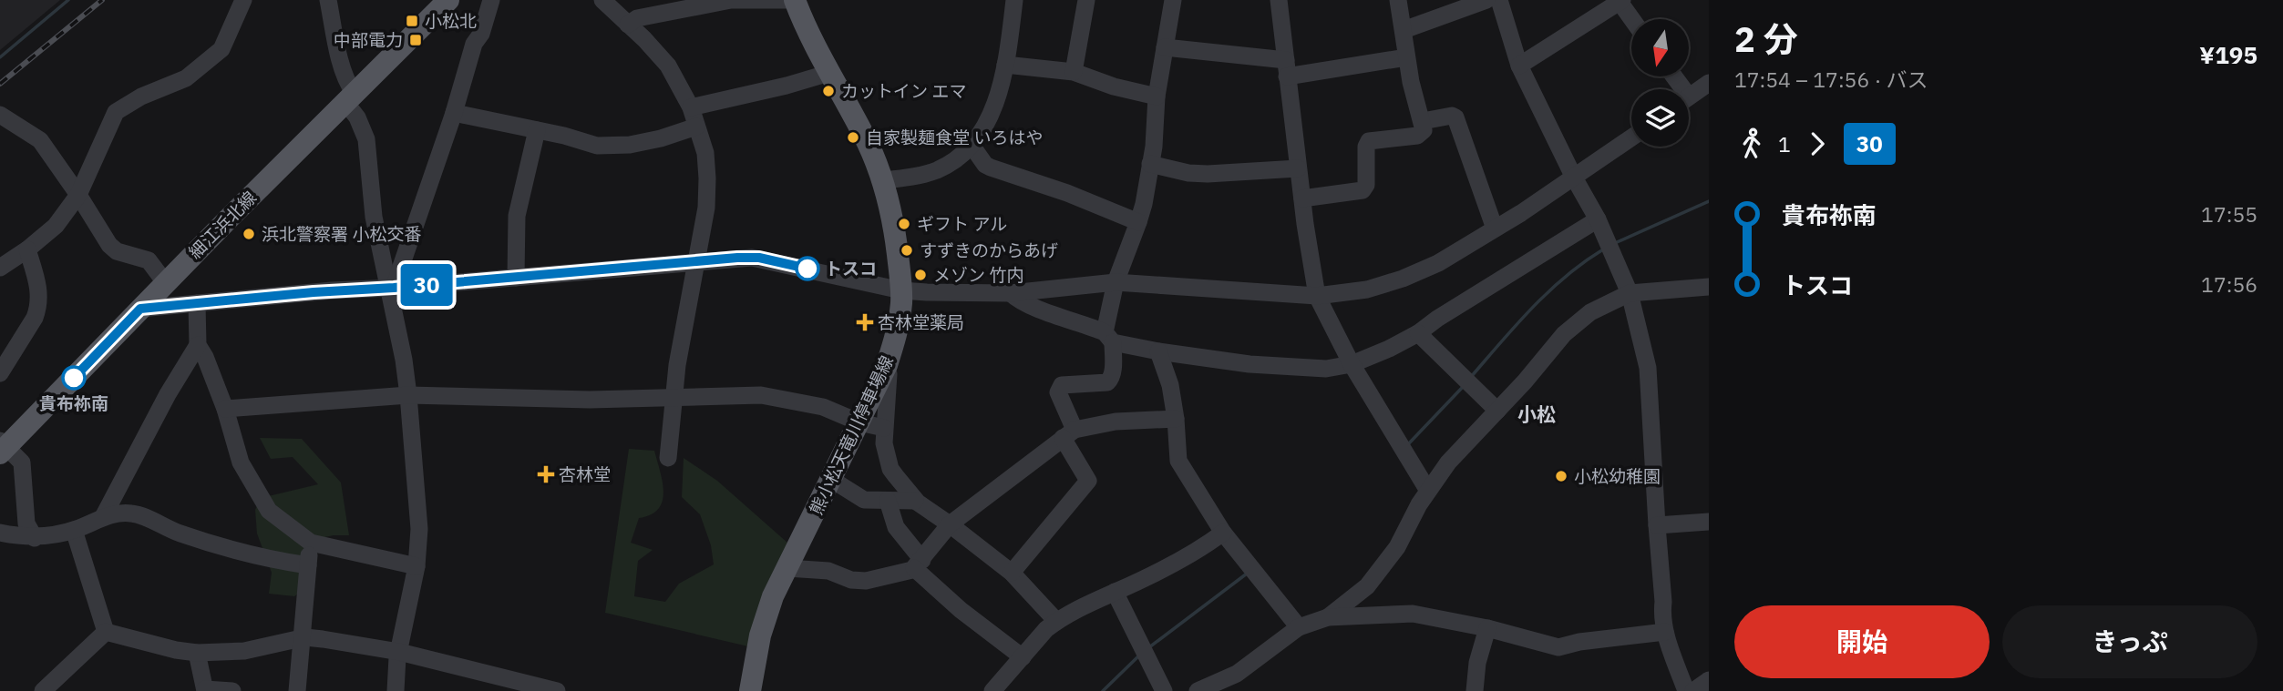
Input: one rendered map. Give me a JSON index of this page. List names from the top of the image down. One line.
{"streets":{"main road":["細江浜北線","熊小松天竜川停車場線"]},"districts":["小松"],"places":{"transit":["小松北","中部電力"],"other":["カットイン エマ","自家製麺食堂 いろはや","ギフト アル","浜北警察署 小松交番","すずきのからあげ","トスコ","メゾン 竹内","貴布祢南","小松幼稚園"],"health":["杏林堂薬局","杏林堂"]},"lines":["bus line 30"],"north":"bottom","page":{"on_map":"30","heading":["2 分","17:54 – 17:56 · バス","¥195"],"legs":["1","30"],"list":[{"name":"貴布祢南","value":"17:55"},{"name":"トスコ","value":"17:56"}],"buttons":["開始","きっぷ"]}}
